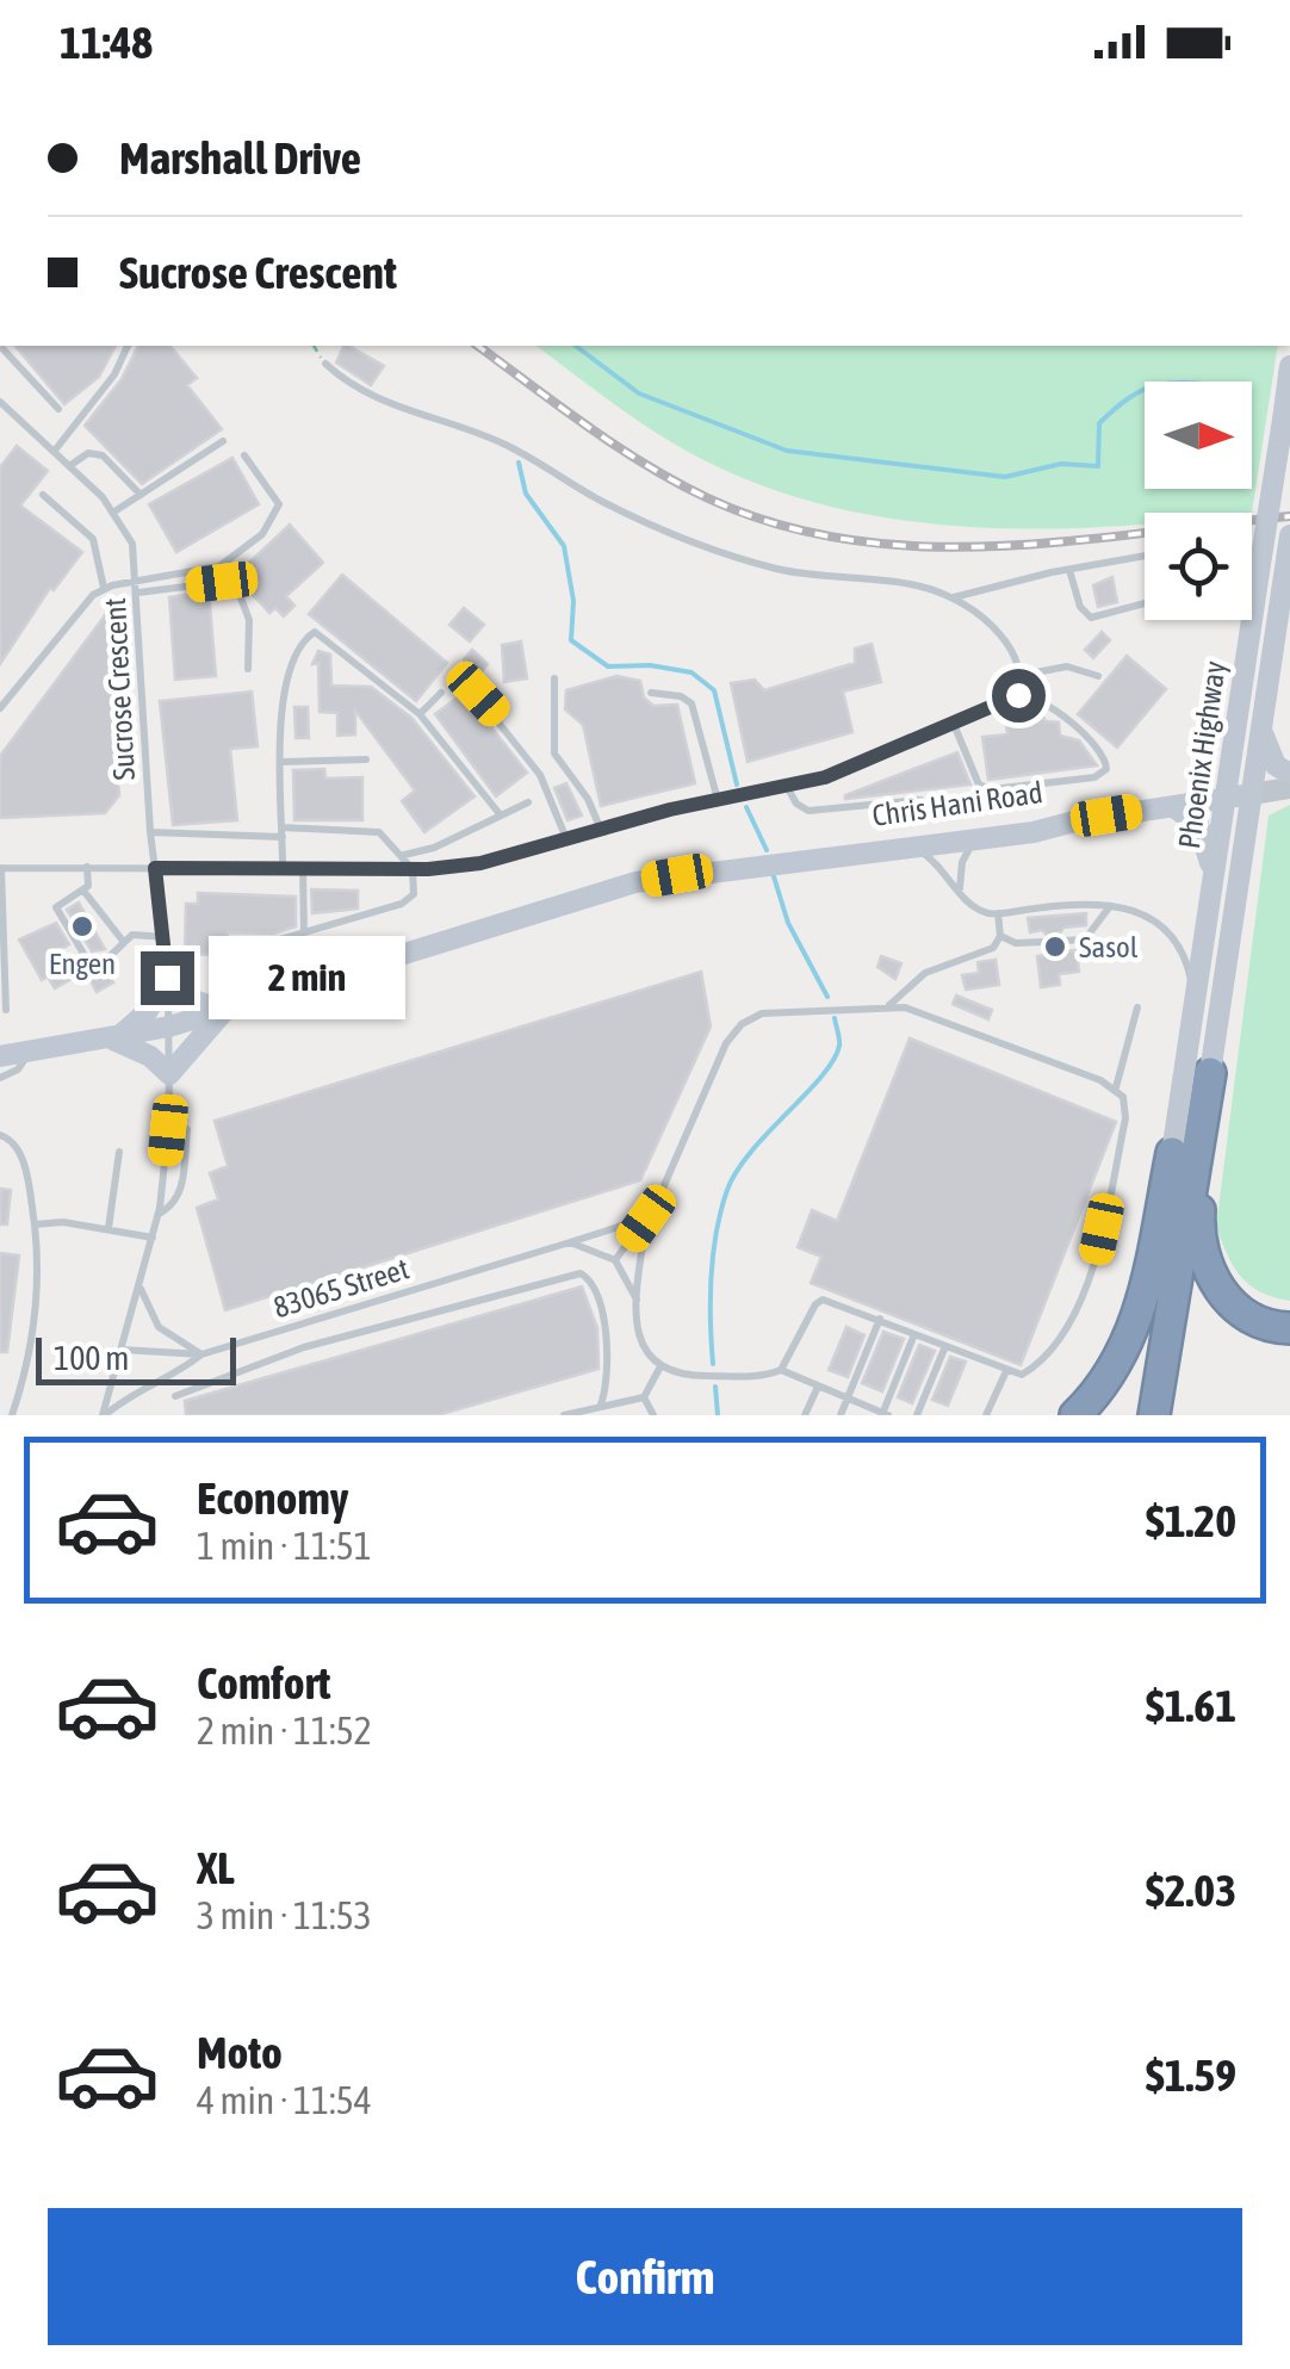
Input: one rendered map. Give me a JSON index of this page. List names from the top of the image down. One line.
{"streets":{"main road":["Phoenix Highway","Chris Hani Road"],"lane":["Sucrose Crescent","83065 Street"]},"crossings":[["Sucrose Crescent","Chris Hani Road"],["Phoenix Highway","Chris Hani Road"]],"places":["Engen","Sasol"],"scale_bar":"100 m","north":"right","page":{"status":"11:48","banner":["Marshall Drive","Sucrose Crescent"],"bubble":"2 min","scale":"100 m","list":[{"name":"Economy","note":"1 min · 11:51","value":"$1.20"},{"name":"Comfort","note":"2 min · 11:52","value":"$1.61"},{"name":"XL","note":"3 min · 11:53","value":"$2.03"},{"name":"Moto","note":"4 min · 11:54","value":"$1.59"}],"buttons":"Confirm"}}
